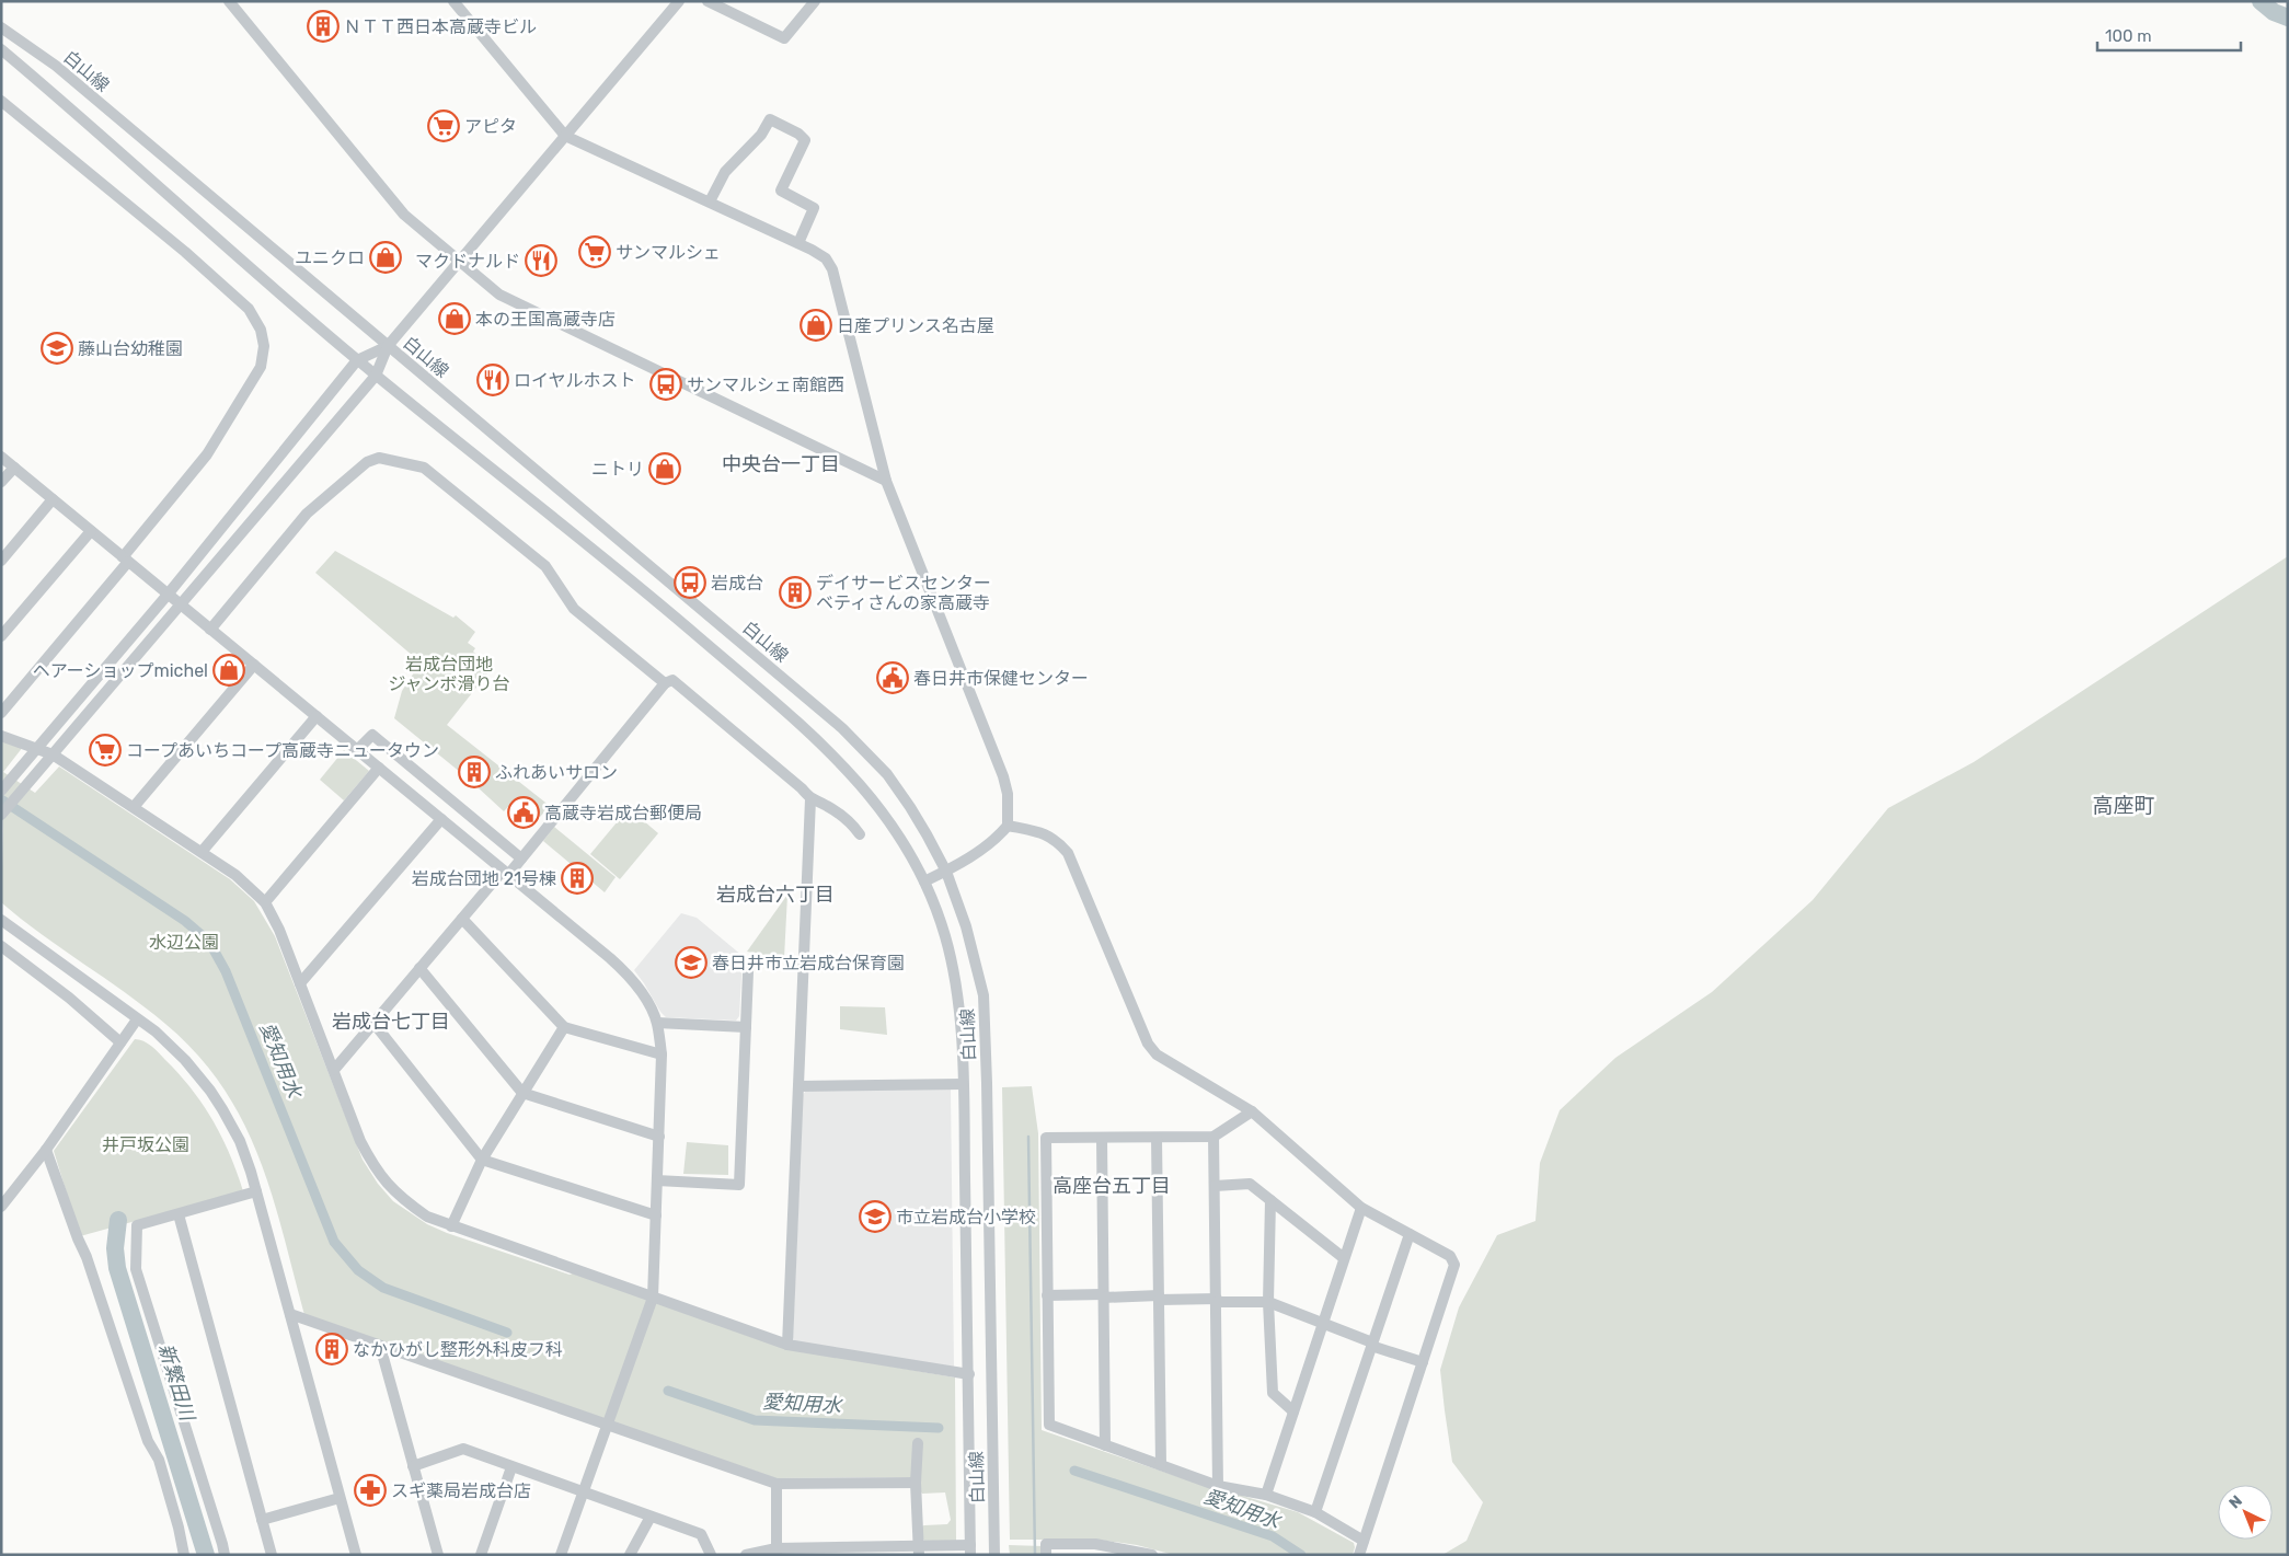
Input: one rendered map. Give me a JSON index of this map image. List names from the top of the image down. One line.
{"streets":{"street":["白山線"]},"districts":["中央台一丁目","高座町","岩成台六丁目","岩成台七丁目","高座台五丁目"],"water":["愛知用水","新繁田川"],"parks":["岩成台団地 ジャンボ滑り台","水辺公園","井戸坂公園"],"places":{"building":["ＮＴＴ西日本高蔵寺ビル","デイサービスセンター ベティさんの家高蔵寺","ふれあいサロン","岩成台団地 21号棟","なかひがし整形外科皮フ科"],"supermarket":["アピタ","サンマルシェ","コープあいちコープ高蔵寺ニュータウン"],"shop":["ユニクロ","本の王国高蔵寺店","日産プリンス名古屋","ニトリ","ヘアーショップmichel"],"restaurant":["マクドナルド","ロイヤルホスト"],"school or university":["藤山台幼稚園","春日井市立岩成台保育園","市立岩成台小学校"],"bus stop":["サンマルシェ南館西","岩成台"],"public building":["春日井市保健センター","高蔵寺岩成台郵便局"],"pharmacy":["スギ薬局岩成台店"]},"scale_bar":"100 m","north":"top left"}
